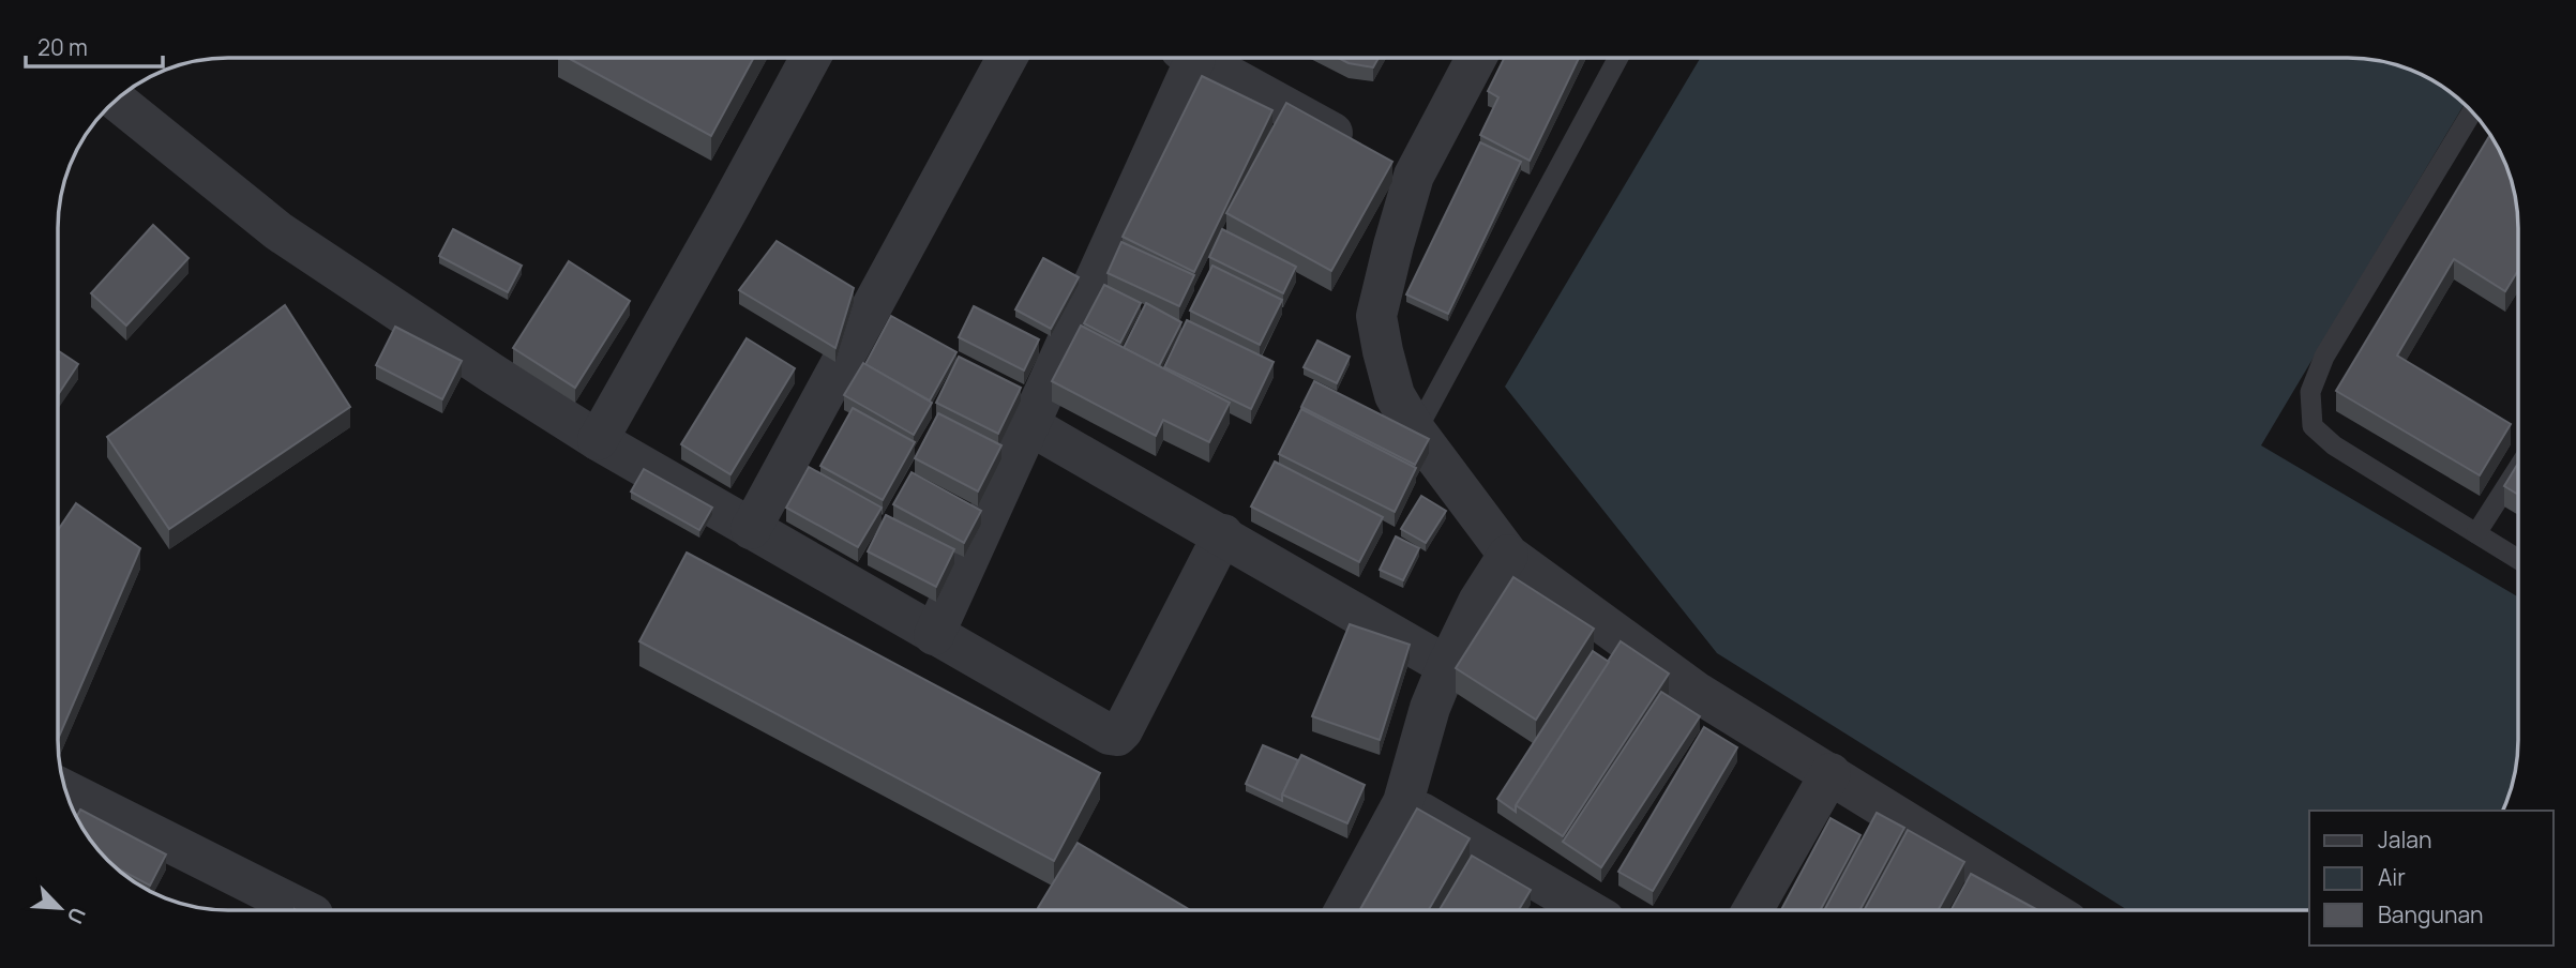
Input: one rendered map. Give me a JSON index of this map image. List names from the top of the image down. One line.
{"legend":["Jalan","Air","Bangunan"],"scale_bar":"20 m","north":"bottom right"}
